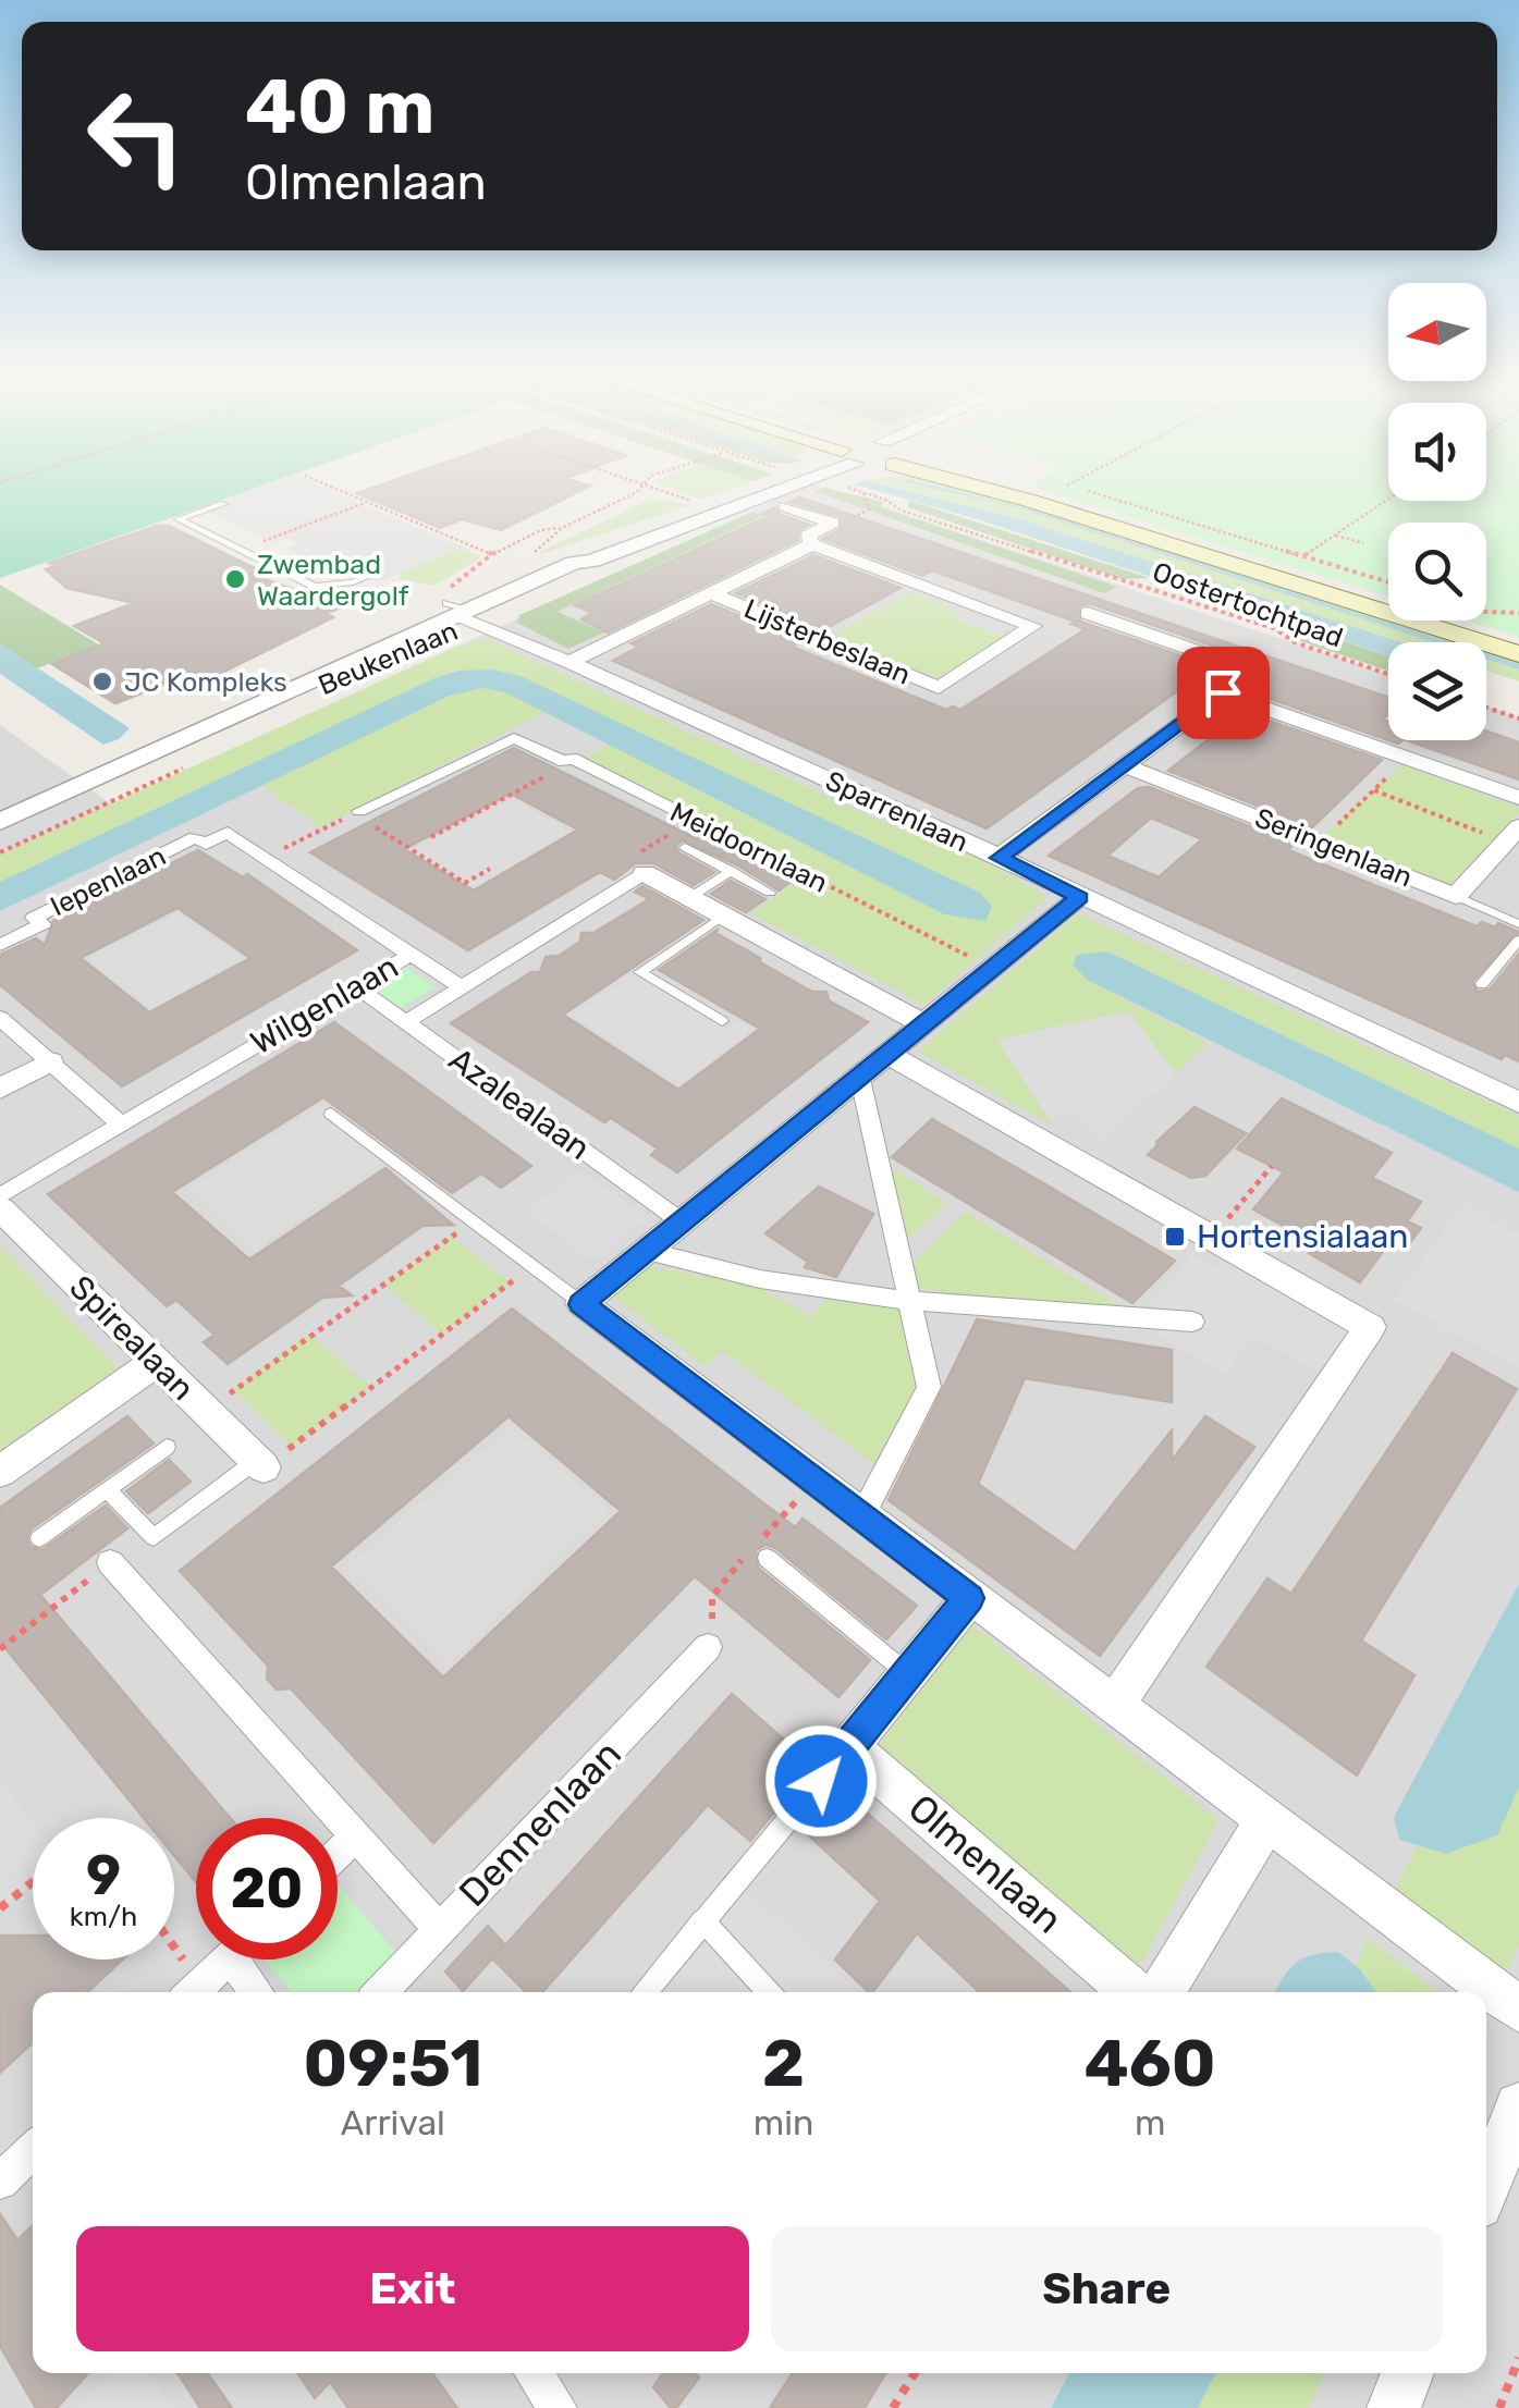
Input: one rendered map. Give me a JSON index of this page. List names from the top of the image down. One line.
{"streets":{"street":["Lijsterbeslaan","Beukenlaan","Sparrenlaan","Meidoornlaan","Seringenlaan","Iepenlaan","Wilgenlaan","Azalealaan","Spirealaan","Dennenlaan","Olmenlaan"],"path":["Oostertochtpad"]},"crossings":[["Lijsterbeslaan","Sparrenlaan"],["Beukenlaan","Sparrenlaan"],["Wilgenlaan","Azalealaan"]],"places":{"other":["Zwembad Waardergolf","JC Kompleks"],"transit":["Hortensialaan"]},"north":"left","page":{"turn":["40 m","Olmenlaan"],"speed":"9 km/h","limit":"20","eta":["09:51","Arrival","2","min","460","m"],"buttons":["Exit","Share"]}}
